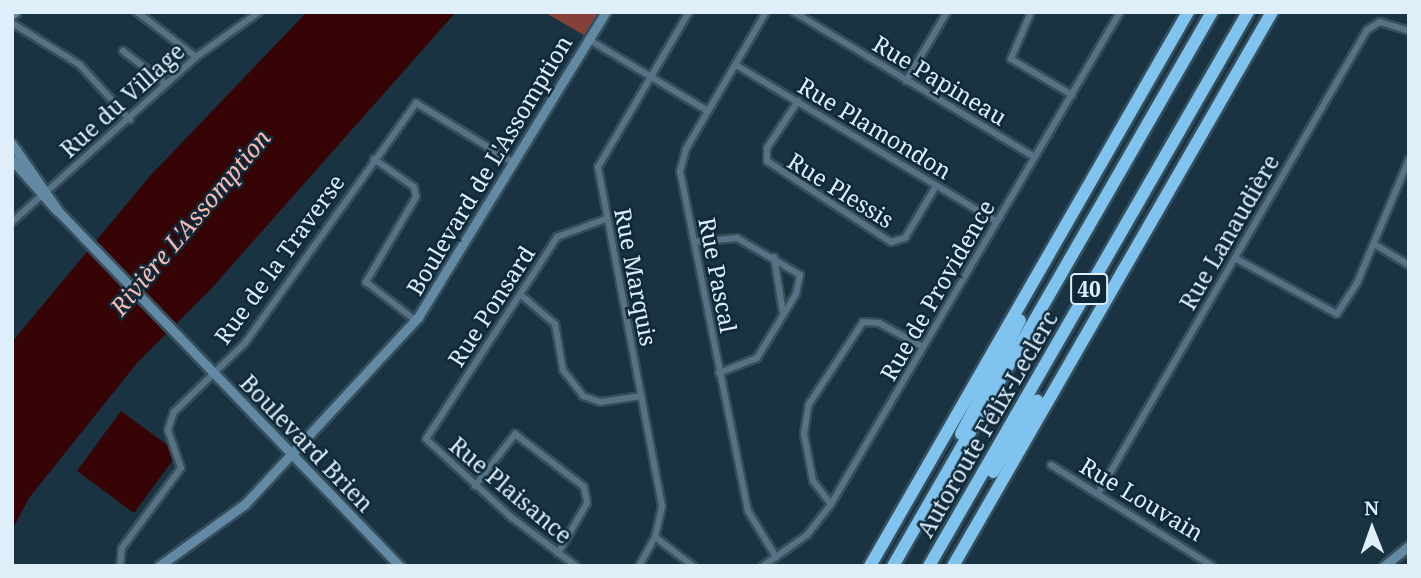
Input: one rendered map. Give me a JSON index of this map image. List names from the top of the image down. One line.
{"streets":{"highway":["40","Autoroute Félix-Leclerc"],"street":["Rue Papineau","Rue du Village","Rue Plamondon","Boulevard de L'Assomption","Rue Plessis","Rue Lanaudière","Rue de la Traverse","Rue Pascal","Rue Marquis","Rue de Providence","Rue Ponsard","Boulevard Brien","Rue Plaisance","Rue Louvain"]},"crossings":[["Rue Papineau","Rue de Providence"],["Rue du Village","Boulevard Brien"],["Rue Plamondon","Rue Plessis"],["Rue Plamondon","Rue Pascal"],["Rue Plamondon","Rue de Providence"],["Boulevard de L'Assomption","Rue de la Traverse"],["Boulevard de L'Assomption","Boulevard Brien"],["Rue Lanaudière","Rue Louvain"],["Rue de la Traverse","Boulevard Brien"],["Rue Pascal","Rue de Providence"],["Rue Marquis","Rue Ponsard"],["Rue Ponsard","Rue Plaisance"]],"water":["Rivière L'Assomption"],"north":"top"}
